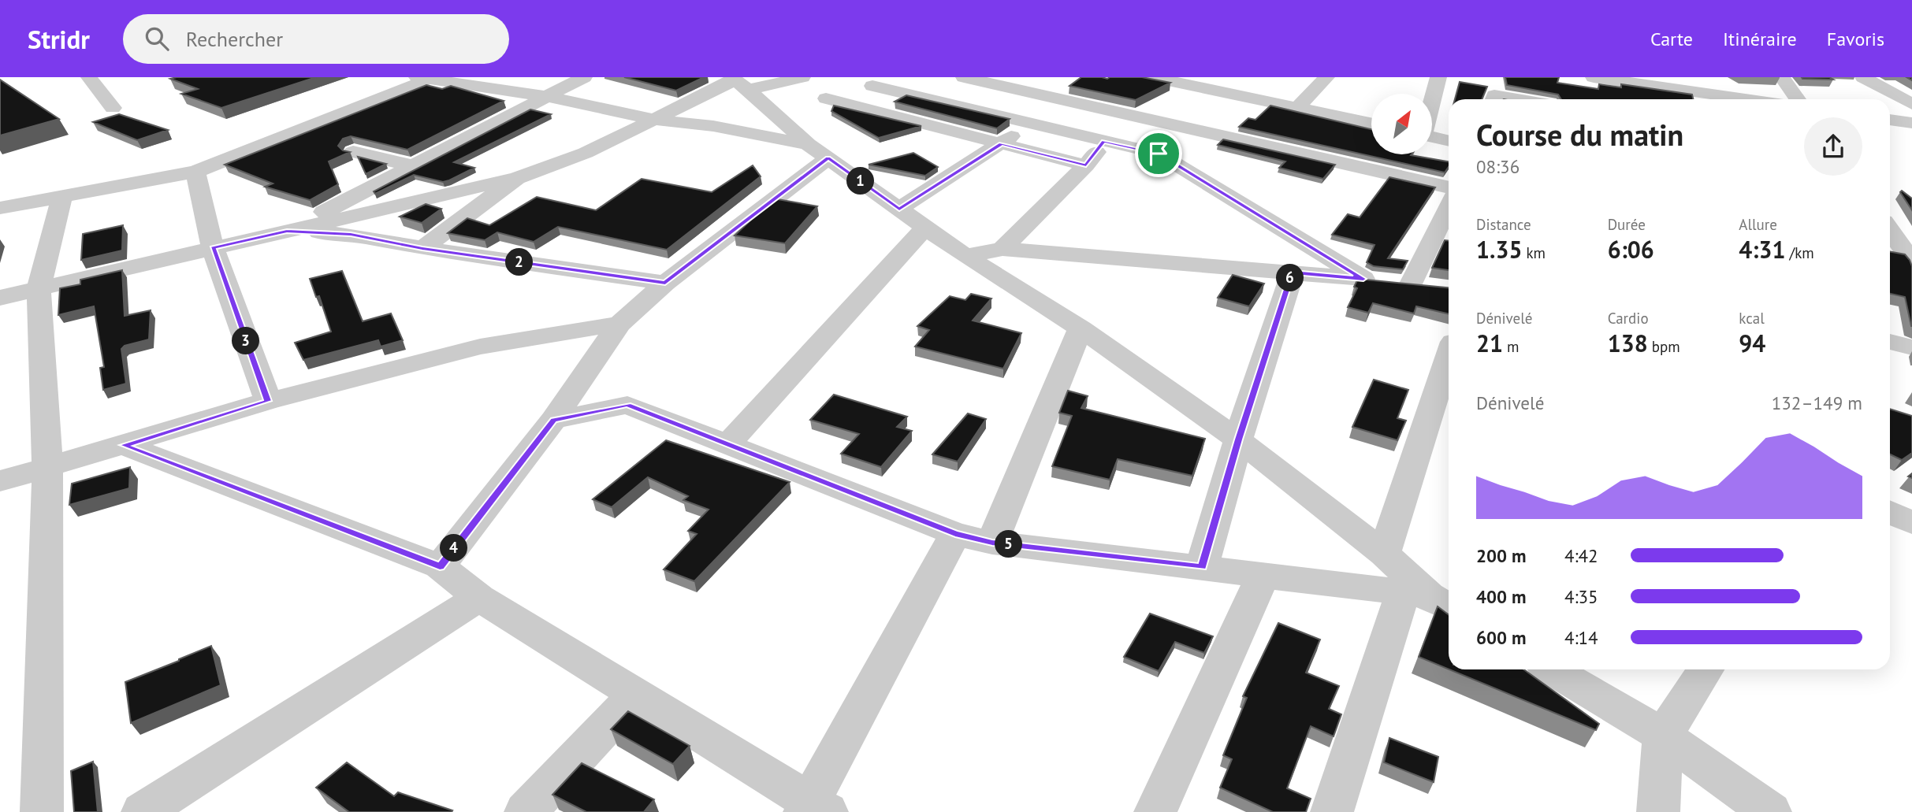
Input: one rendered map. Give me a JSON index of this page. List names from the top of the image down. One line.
{"north":"top right","page":{"header":"Stridr","search":"Rechercher","nav":["Carte","Itinéraire","Favoris"],"heading":["Course du matin","08:36"],"pins":["1","2","6","3","5","4"],"stats":[["Distance","1.35 km"],["Durée","6:06"],["Allure","4:31 /km"],["Dénivelé","21 m"],["Cardio","138 bpm"],["kcal","94"]],"chart":["Dénivelé","132–149 m"],"list":[{"name":"200 m","note":"4:42"},{"name":"400 m","note":"4:35"},{"name":"600 m","note":"4:14"}]}}
